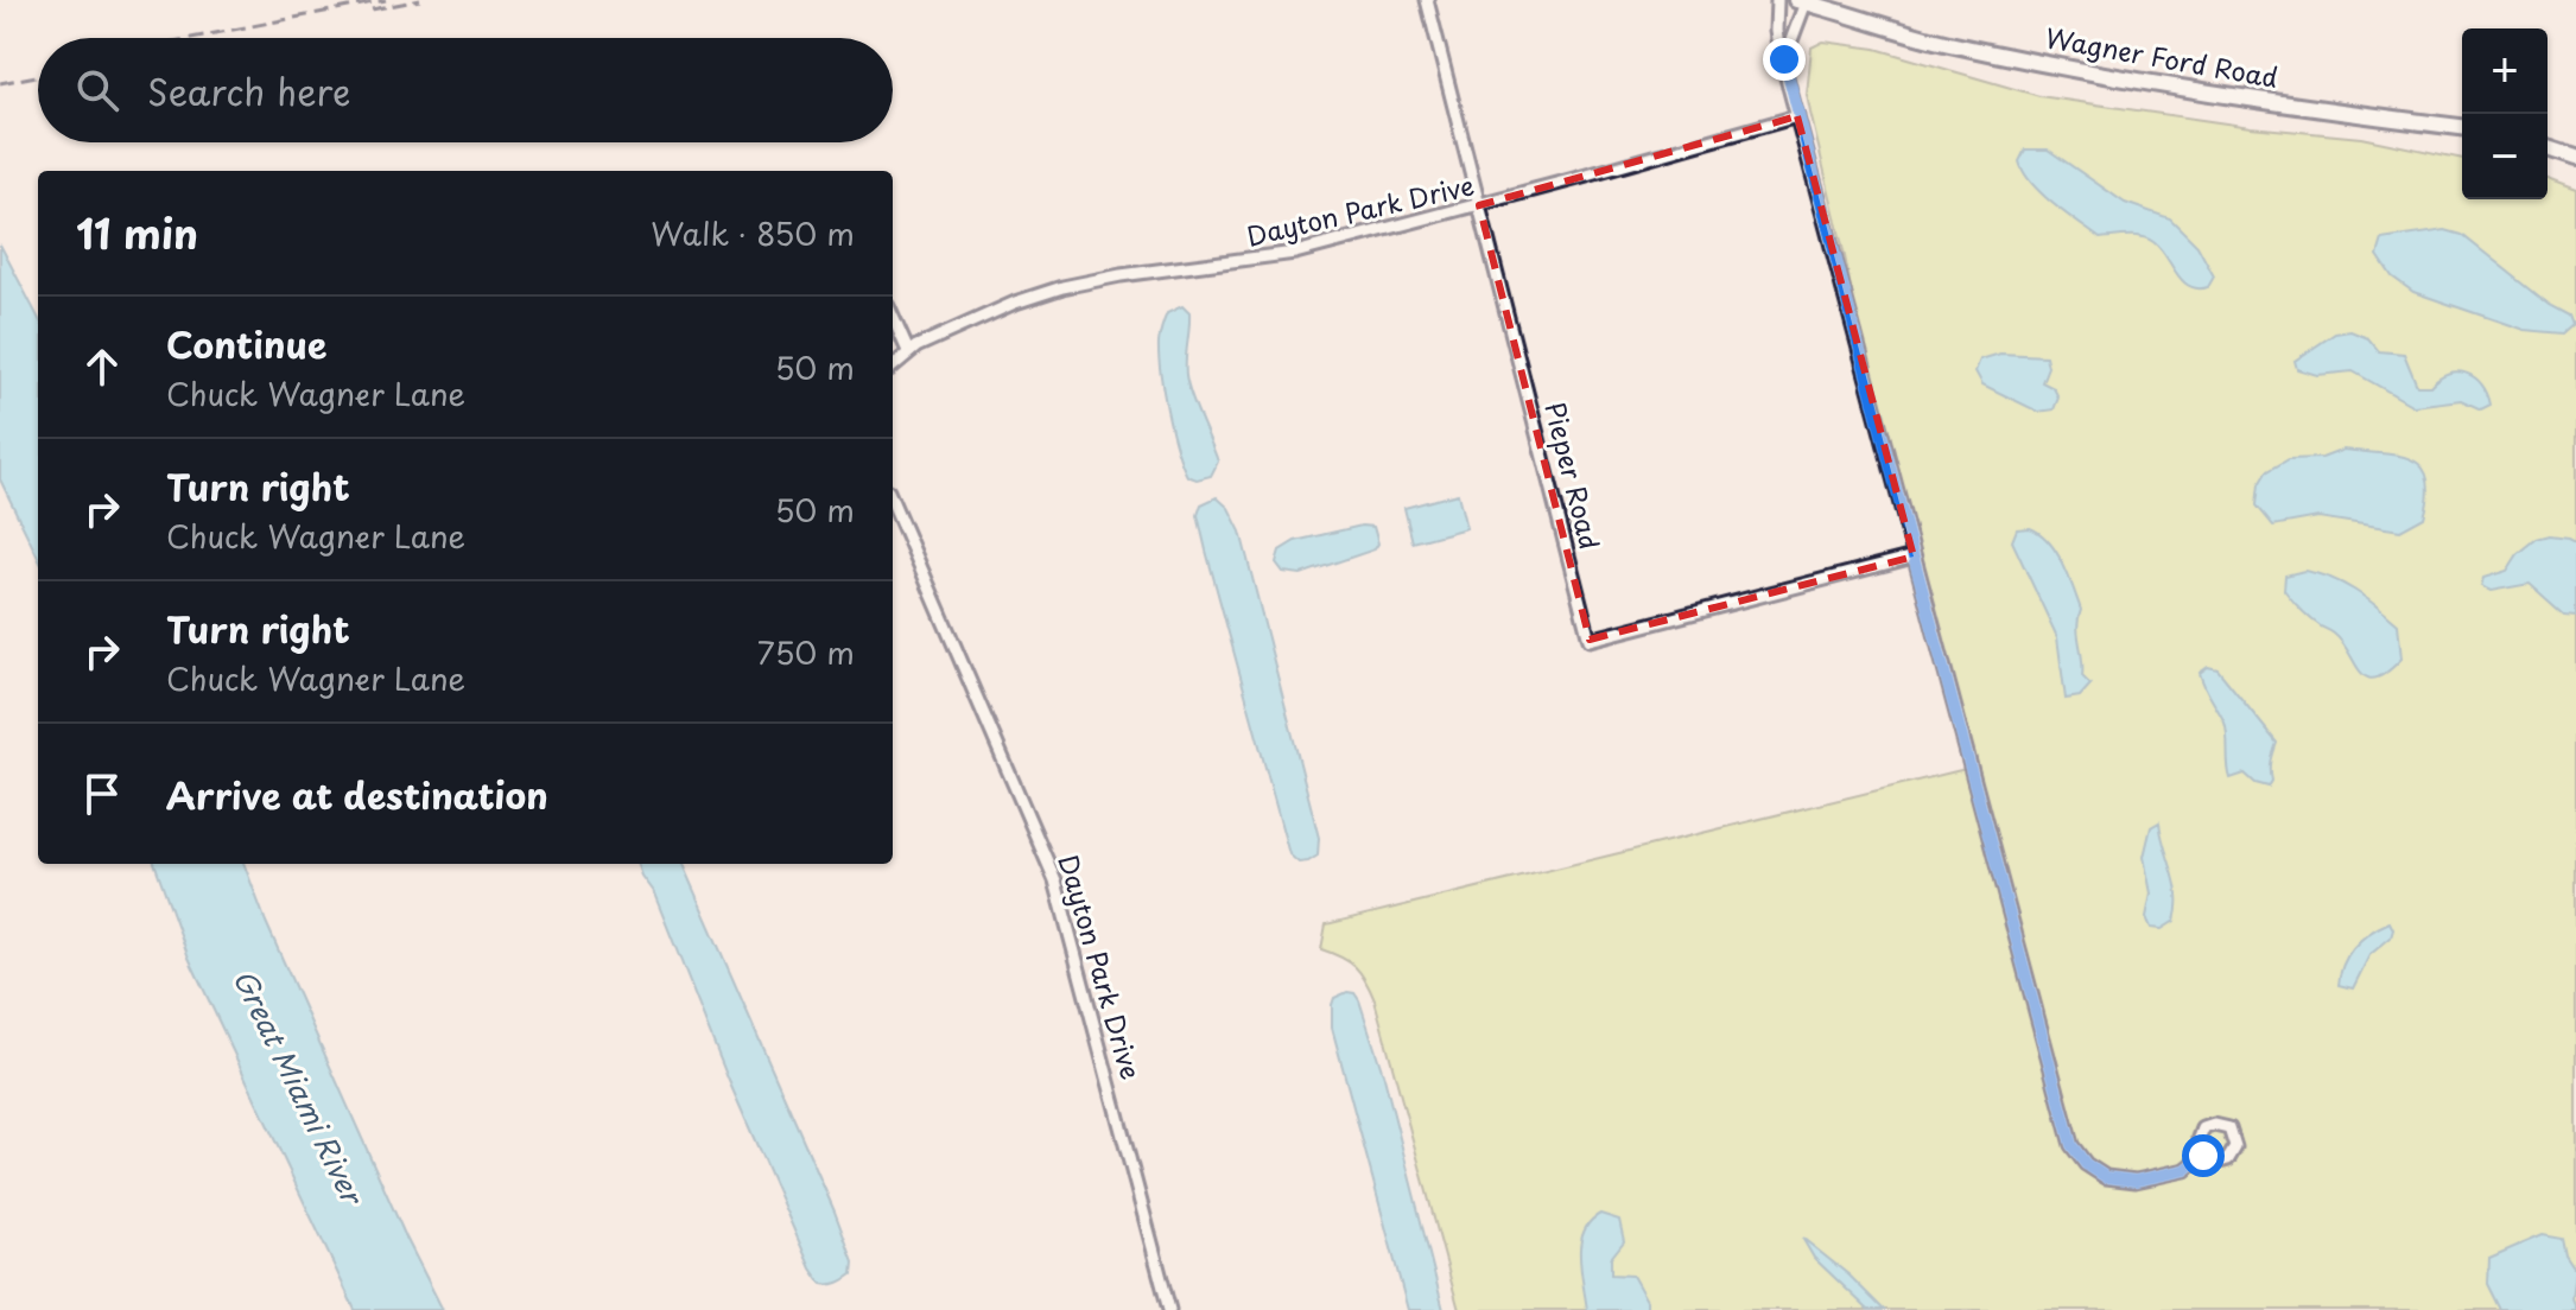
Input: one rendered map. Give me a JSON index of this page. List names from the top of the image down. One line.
{"streets":{"main road":["Wagner Ford Road"],"street":["Dayton Park Drive","Pieper Road"]},"crossings":[["Dayton Park Drive","Pieper Road"]],"water":["Great Miami River"],"page":{"map_buttons":["+","−"],"search":"Search here","heading":["11 min","Walk · 850 m"],"list":[["Continue","Chuck Wagner Lane","50 m"],["Turn right","Chuck Wagner Lane","50 m"],["Turn right","Chuck Wagner Lane","750 m"],"Arrive at destination"]}}
